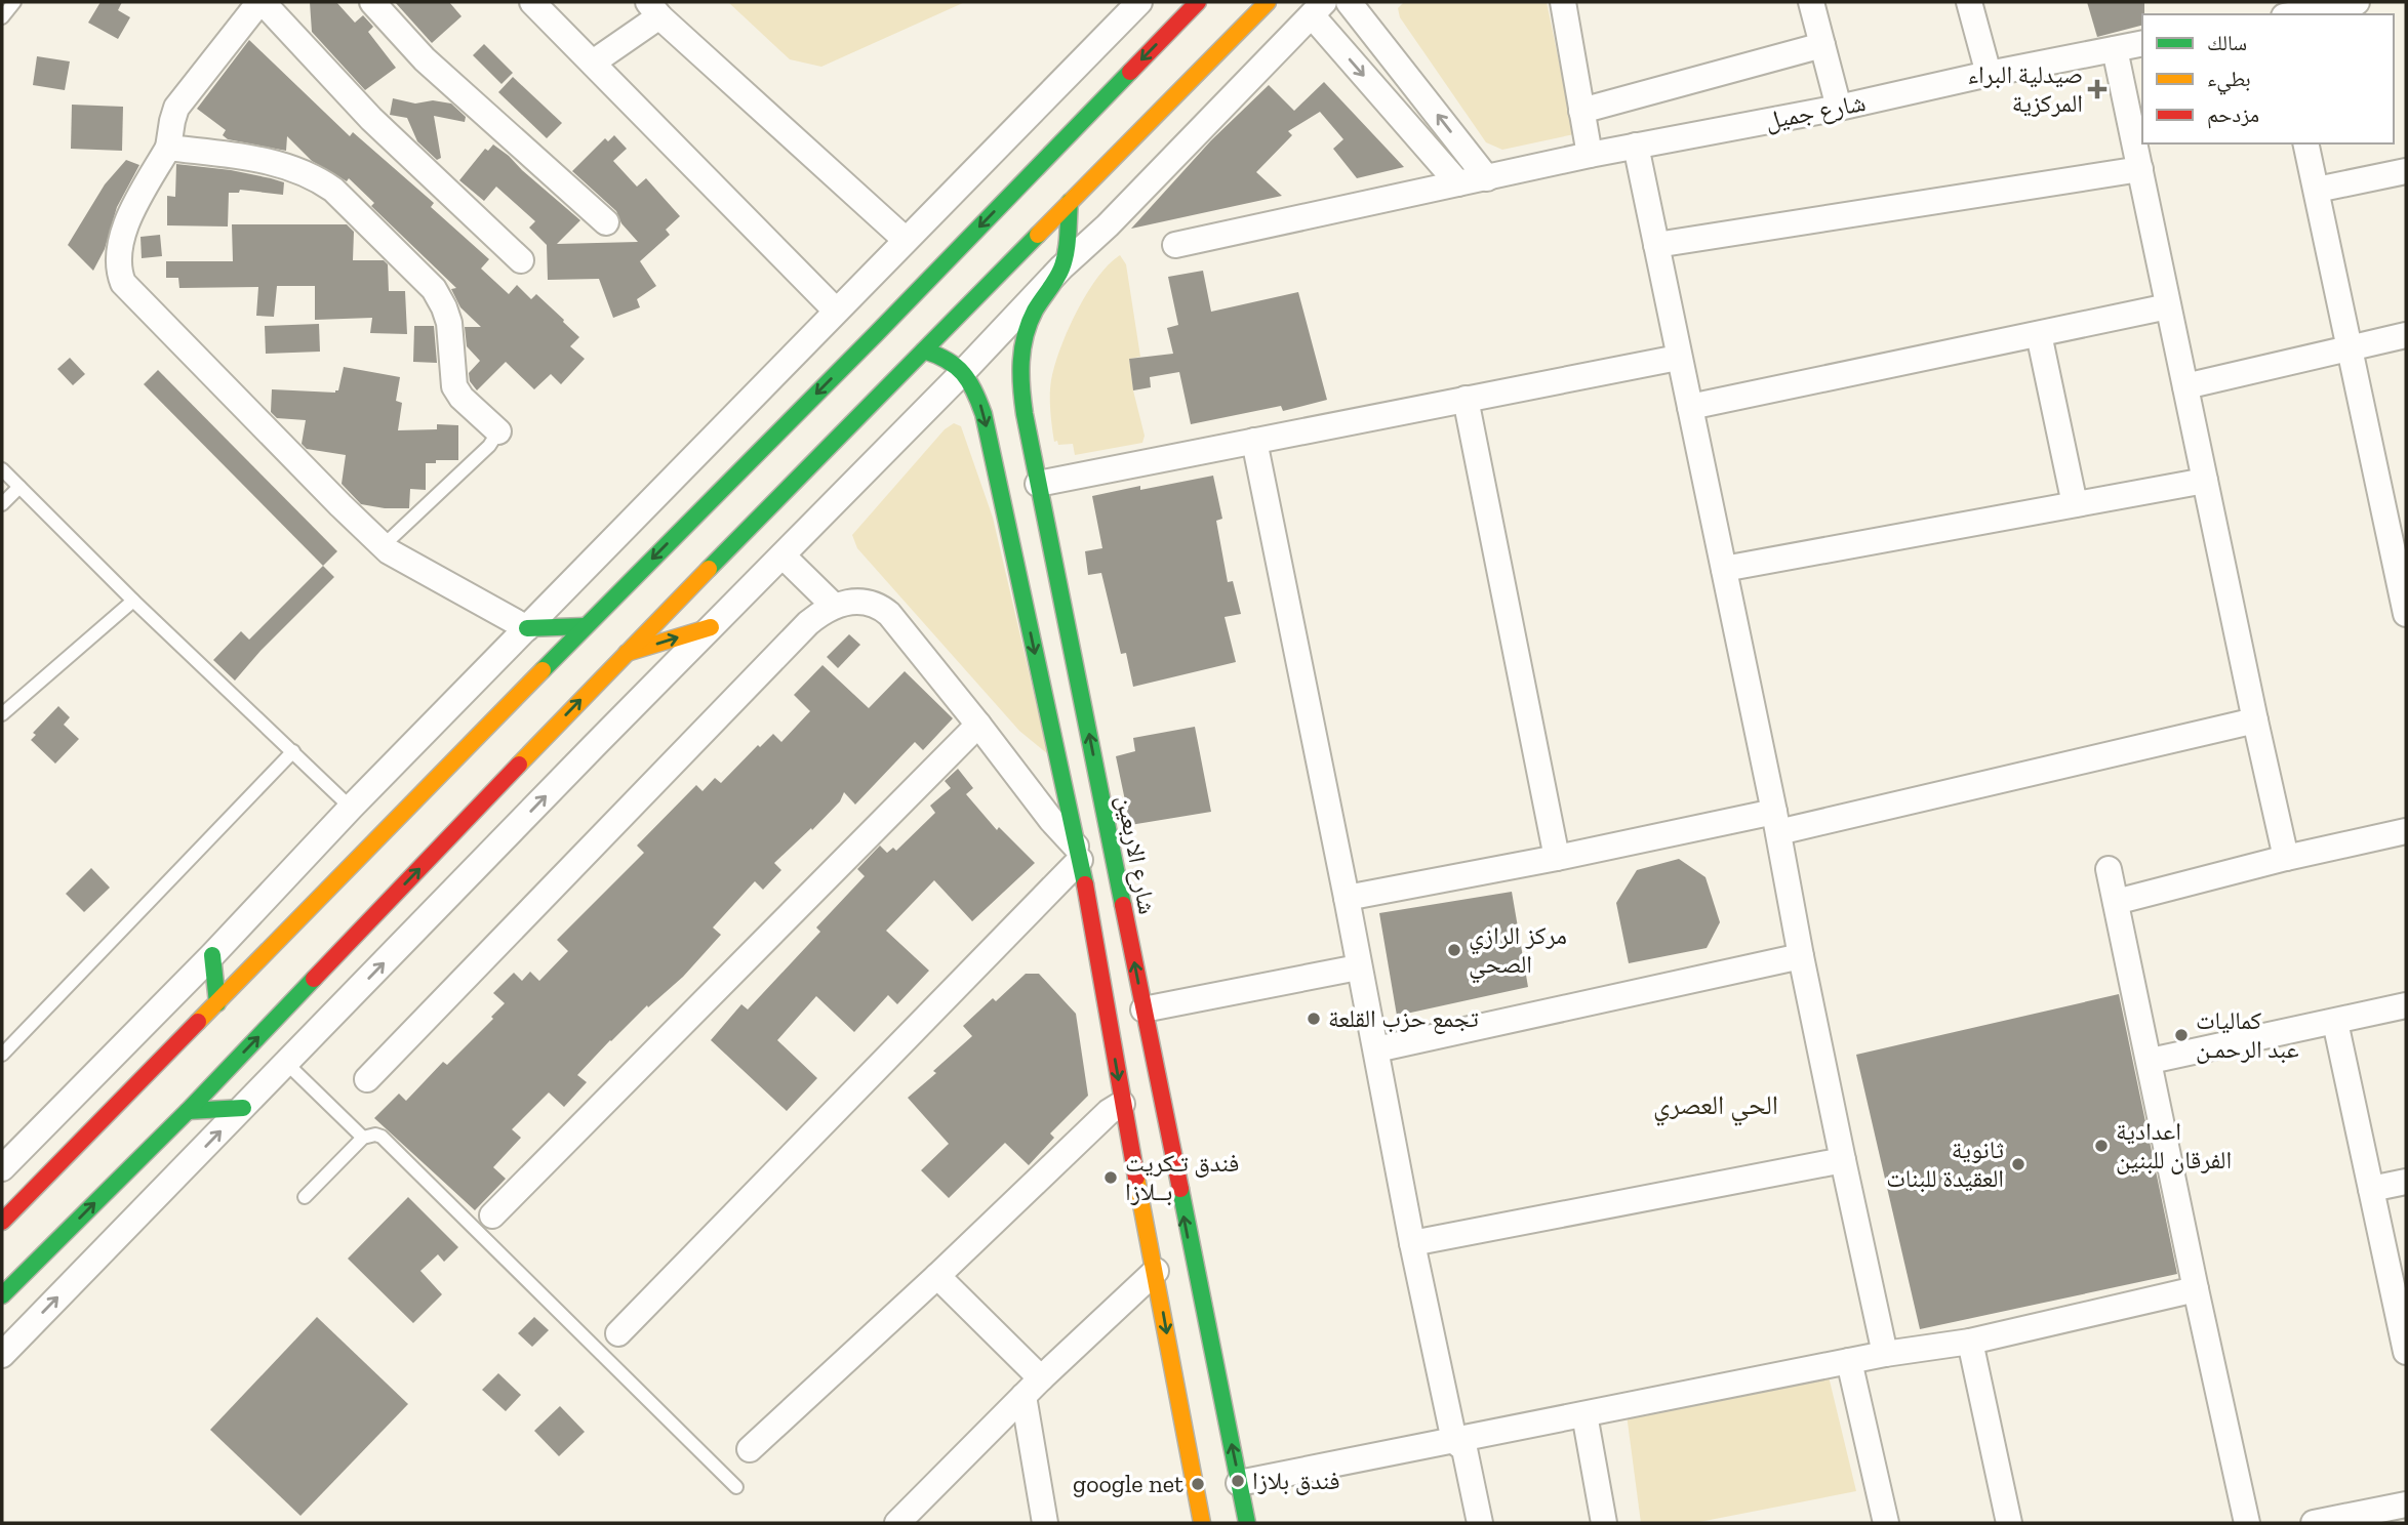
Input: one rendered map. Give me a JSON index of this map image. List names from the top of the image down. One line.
{"streets":{"main road":["شارع الاربعين"],"street":["شارع جميل"]},"districts":["الحي العصري"],"places":{"health":["صيدلية البراء المركزية"],"other":["مركز الرازي الصحي","تجمع حزب القلعة","كماليات عبد الرحمـن","اعدادية الفرقان للبنين","ثانوية العقيدة للبنات","فندق تـكريت بــلازا","فندق بلازا","google net"]},"legend":["سالك","بطيء","مزدحم"]}
